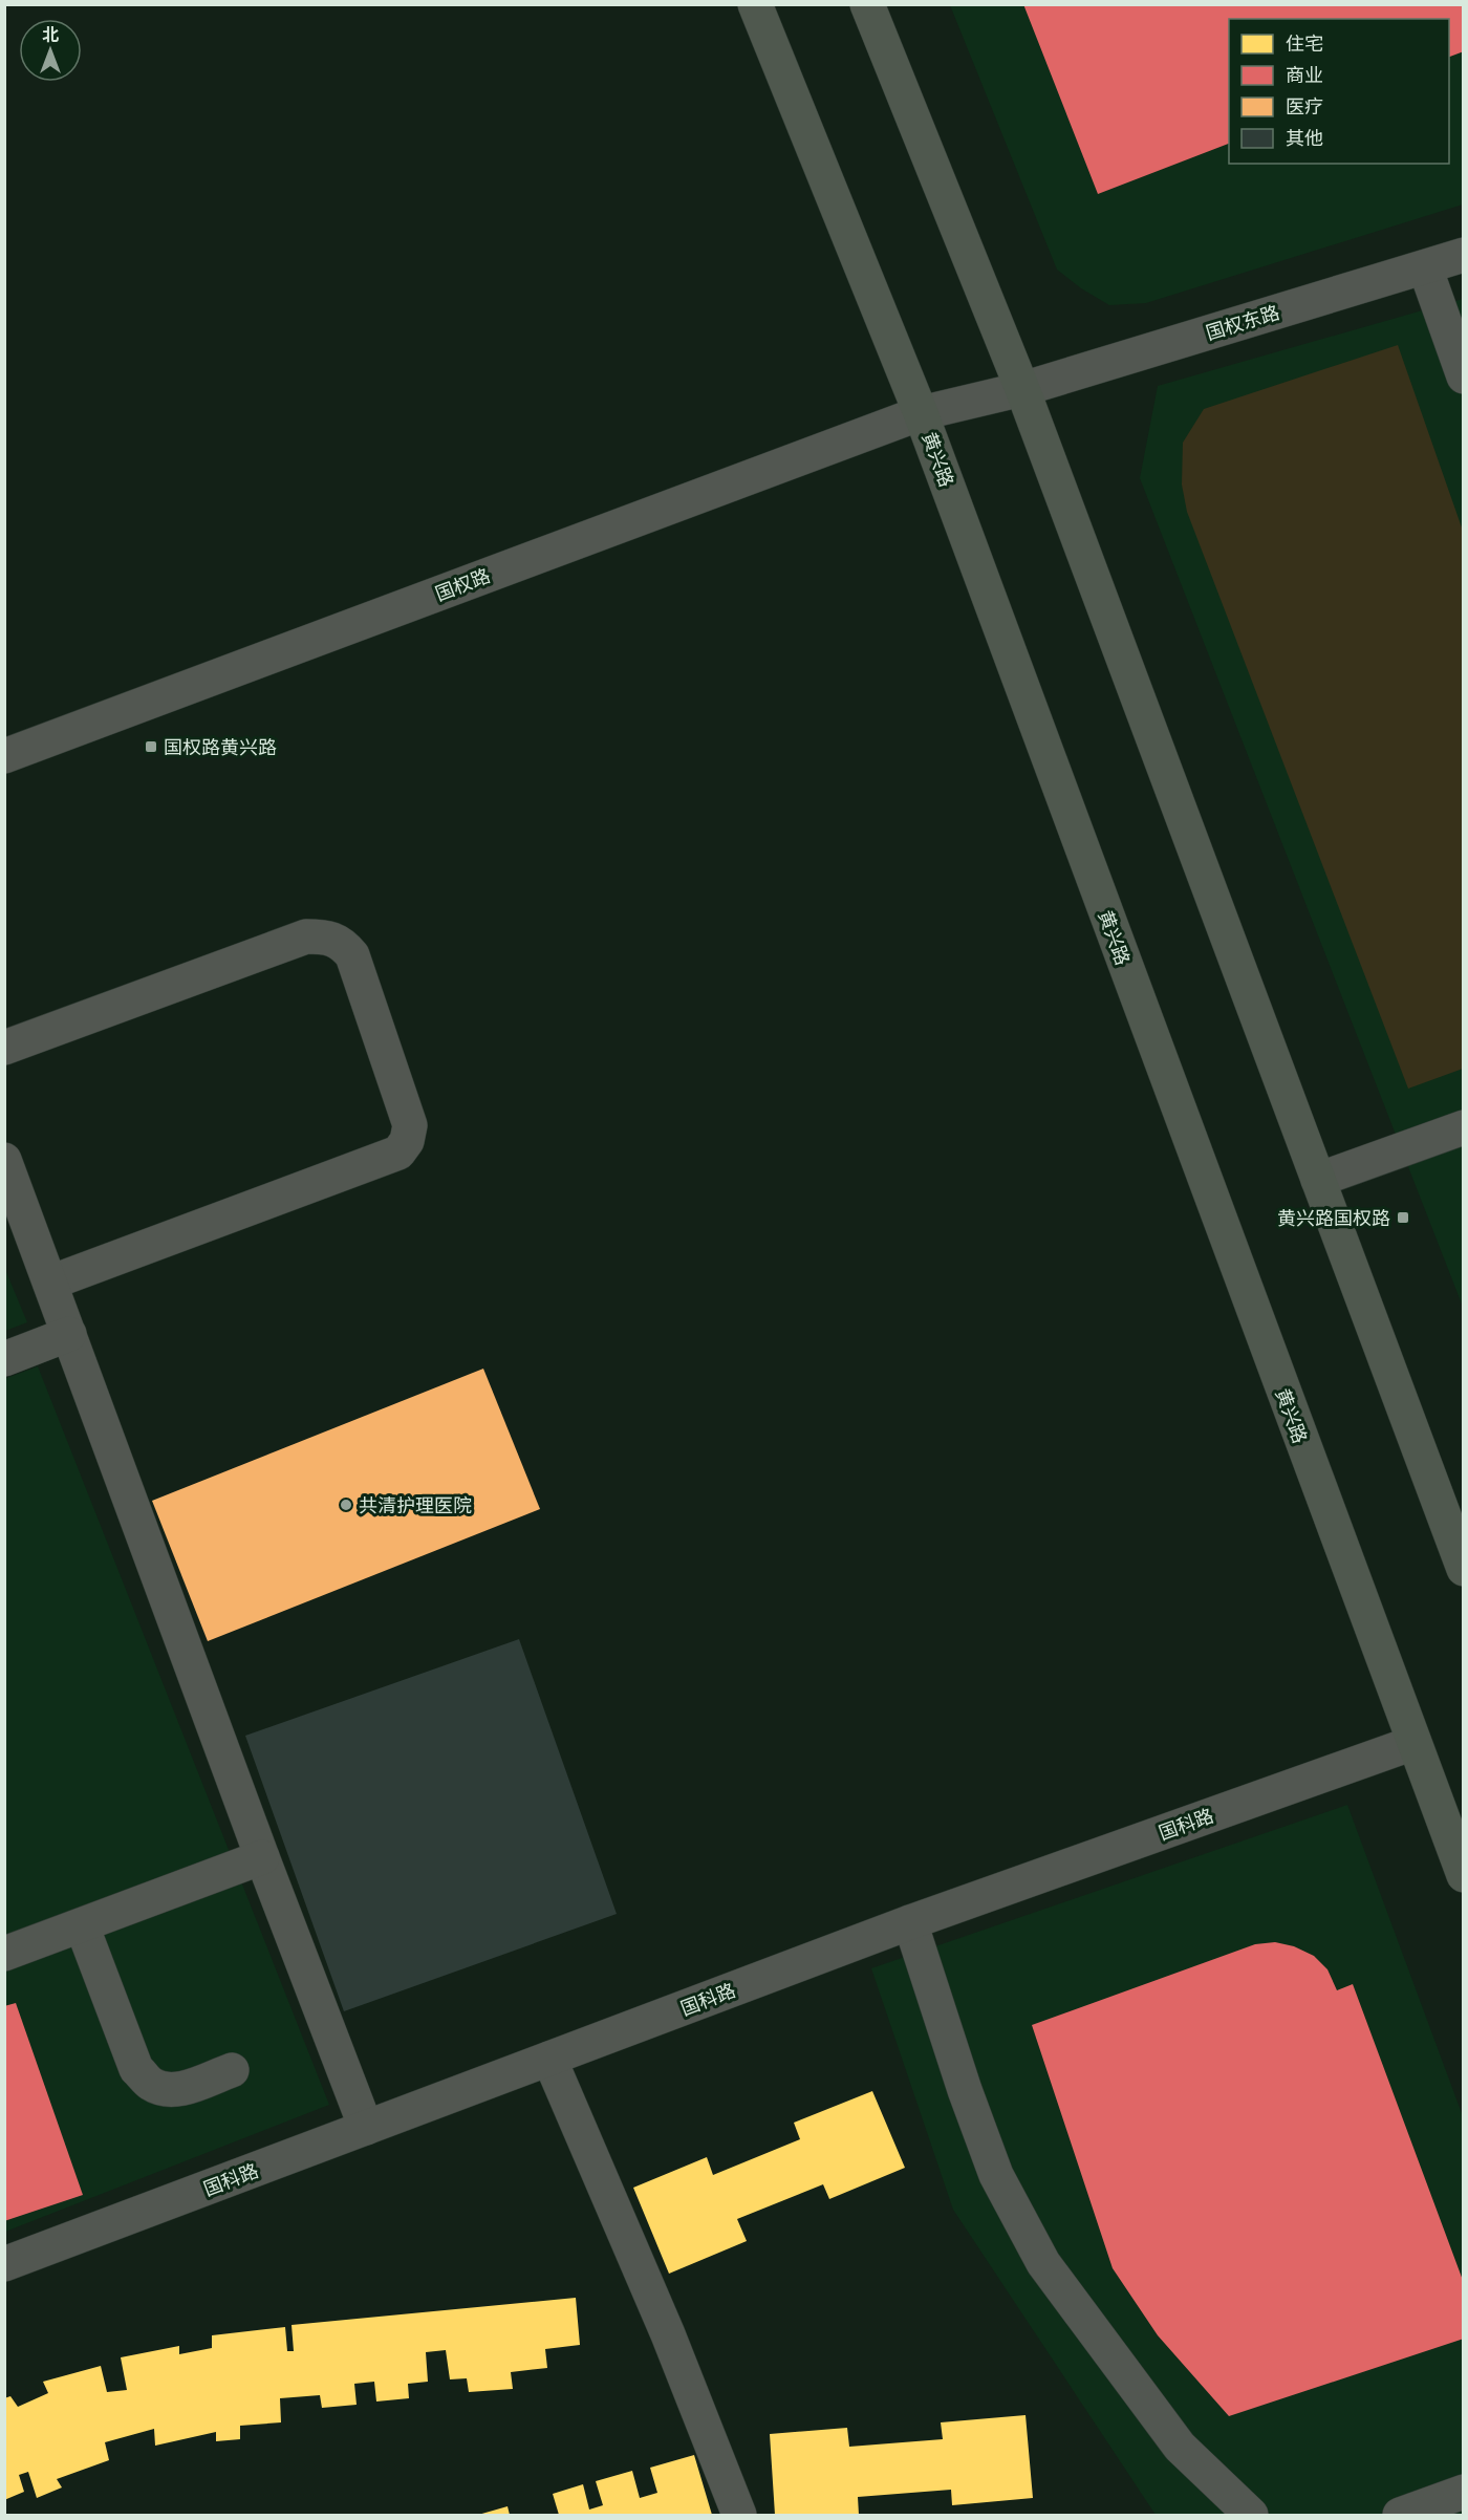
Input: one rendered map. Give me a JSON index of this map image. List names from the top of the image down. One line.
{"streets":{"main road":["黄兴路"],"street":["国权东路","国权路","国科路"]},"crossings":[["国权东路","黄兴路"],["国权东路","国权路"],["黄兴路","国权路"],["黄兴路","国科路"]],"places":{"transit":["国权路黄兴路","黄兴路国权路"],"other":["共清护理医院"]},"legend":["住宅","商业","医疗","其他"],"north":"top"}
